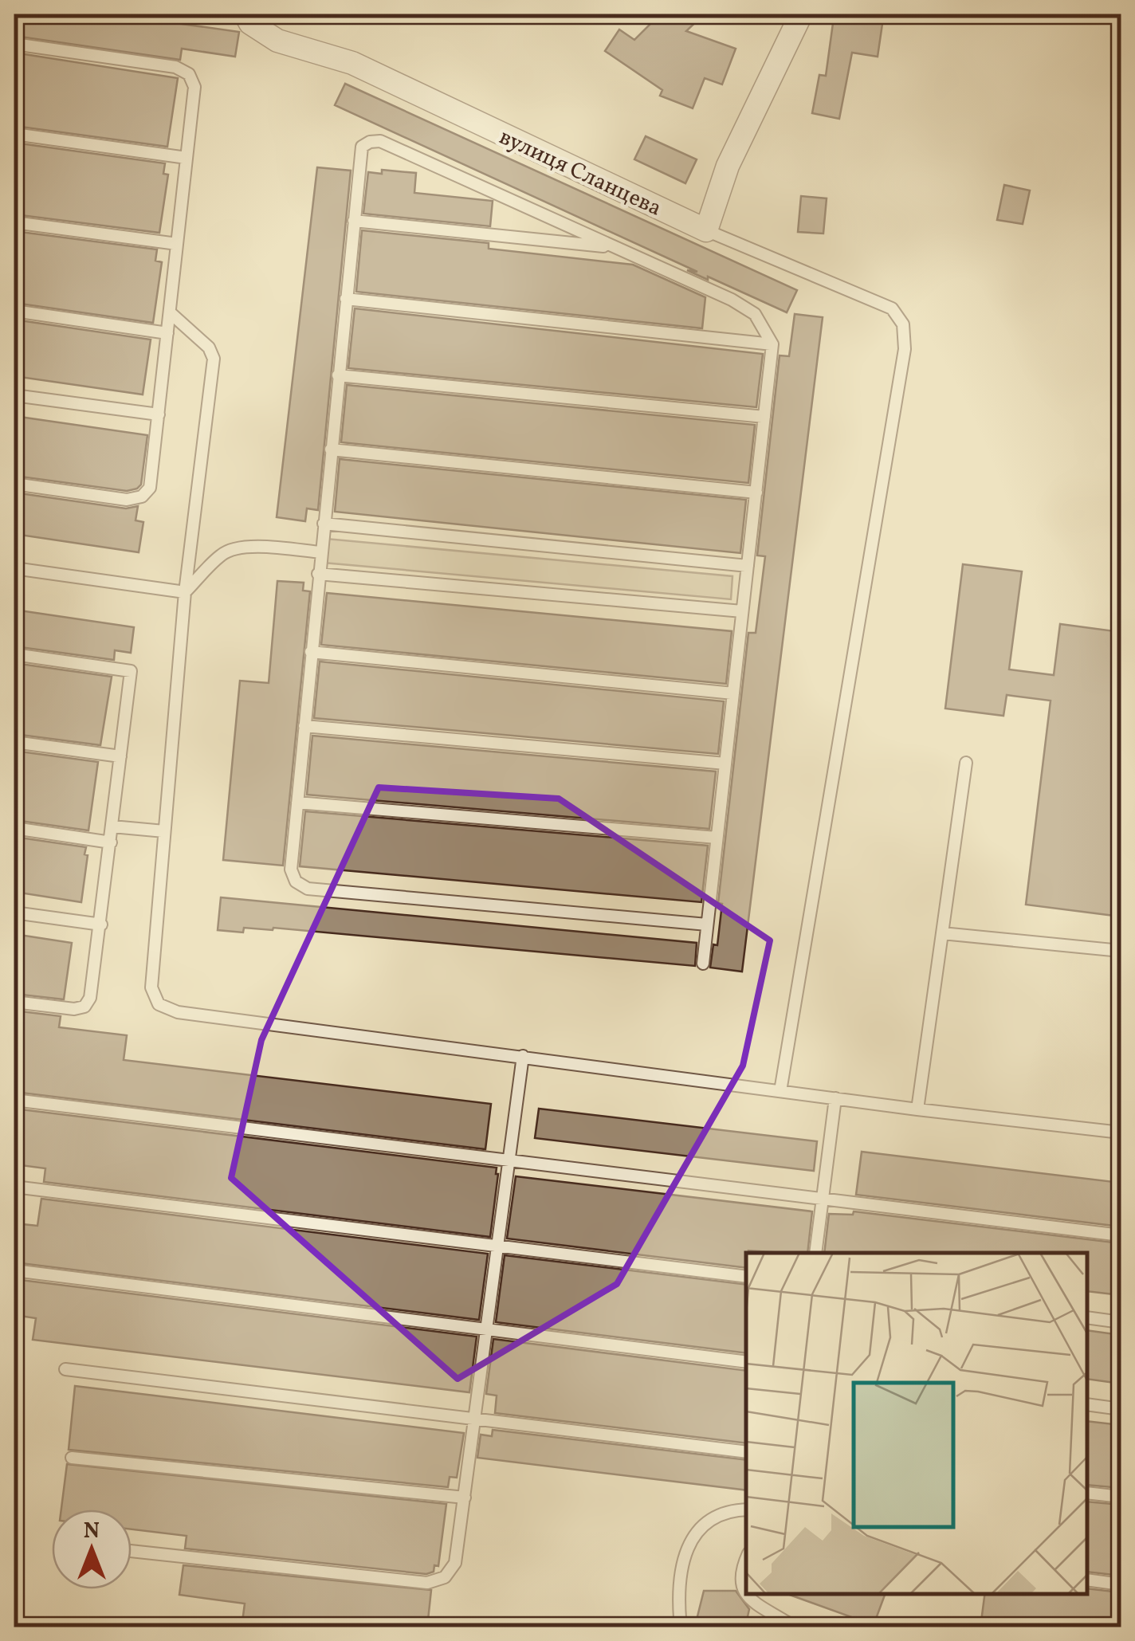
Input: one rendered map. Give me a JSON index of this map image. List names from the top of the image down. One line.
{"streets":{"street":["вулиця Сланцева"]},"north":"top"}
